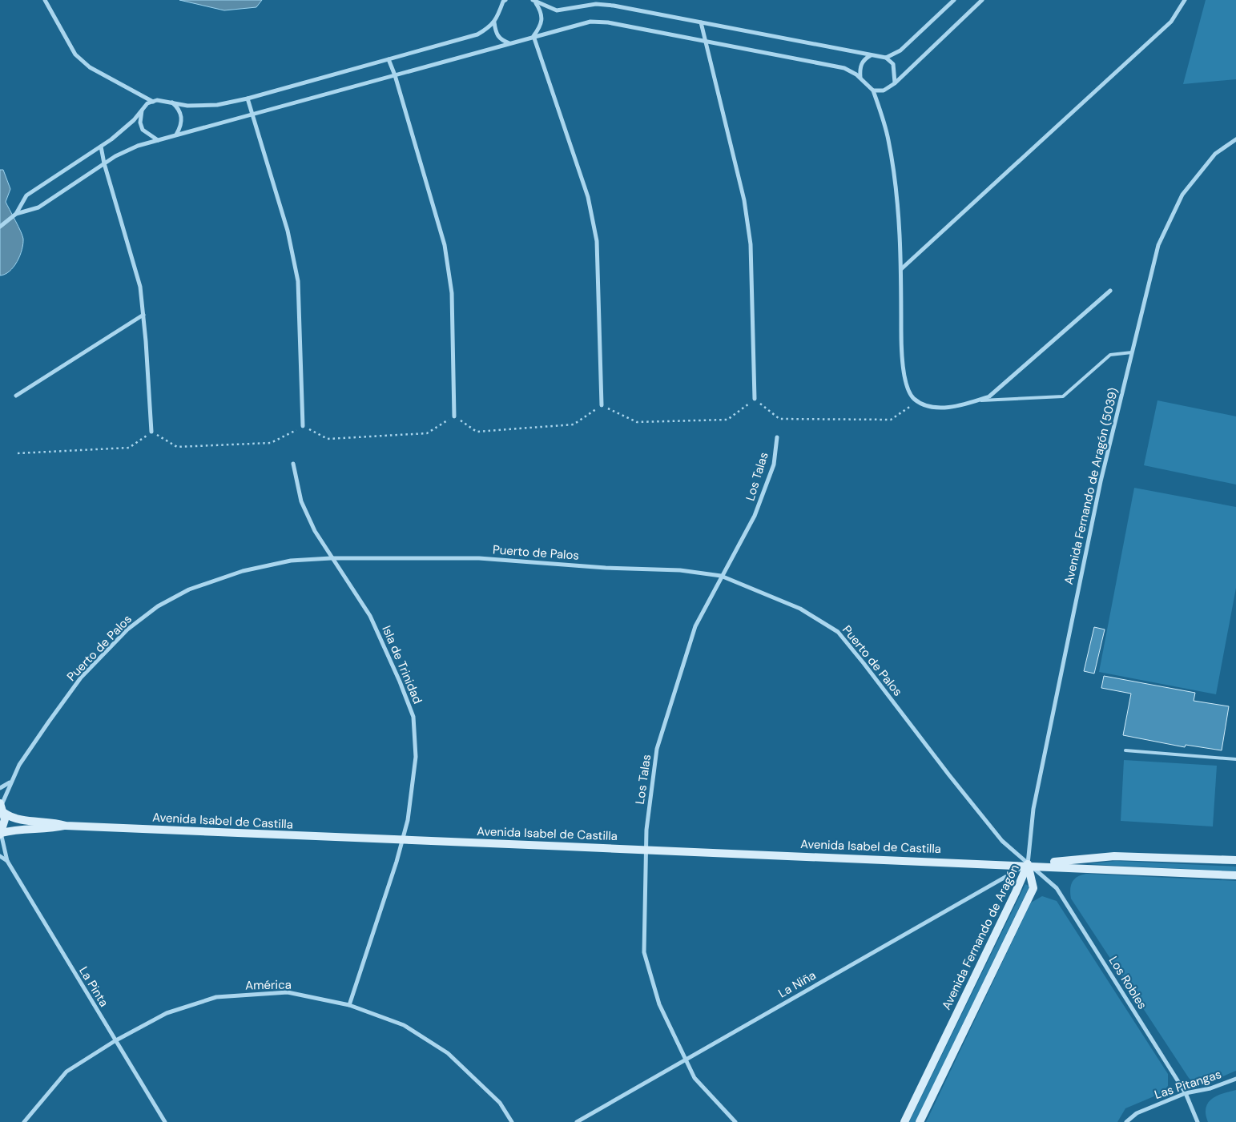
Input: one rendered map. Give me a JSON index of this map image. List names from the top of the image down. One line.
{"streets":{"street":["Los Talas","Avenida Fernando de Aragón (5039)","Puerto de Palos","Isla de Trinidad","Avenida Isabel de Castilla","Avenida Fernando de Aragón","Los Robles","La Niña","América","La Pinta","Las Pitangas"]},"crossings":[["Los Talas","Puerto de Palos"],["Los Talas","Avenida Isabel de Castilla"],["Los Talas","La Niña"],["Avenida Fernando de Aragón (5039)","Puerto de Palos"],["Avenida Fernando de Aragón (5039)","Avenida Isabel de Castilla"],["Avenida Fernando de Aragón (5039)","Avenida Fernando de Aragón"],["Avenida Fernando de Aragón (5039)","Los Robles"],["Avenida Fernando de Aragón (5039)","La Niña"],["Puerto de Palos","Isla de Trinidad"],["Puerto de Palos","Avenida Isabel de Castilla"],["Puerto de Palos","Avenida Fernando de Aragón"],["Puerto de Palos","Los Robles"],["Puerto de Palos","La Niña"],["Isla de Trinidad","Avenida Isabel de Castilla"],["Isla de Trinidad","América"],["Avenida Isabel de Castilla","Avenida Fernando de Aragón"],["Avenida Isabel de Castilla","Los Robles"],["Avenida Isabel de Castilla","La Niña"],["Avenida Fernando de Aragón","Los Robles"],["Avenida Fernando de Aragón","La Niña"],["Los Robles","La Niña"],["Los Robles","Las Pitangas"],["América","La Pinta"]]}
